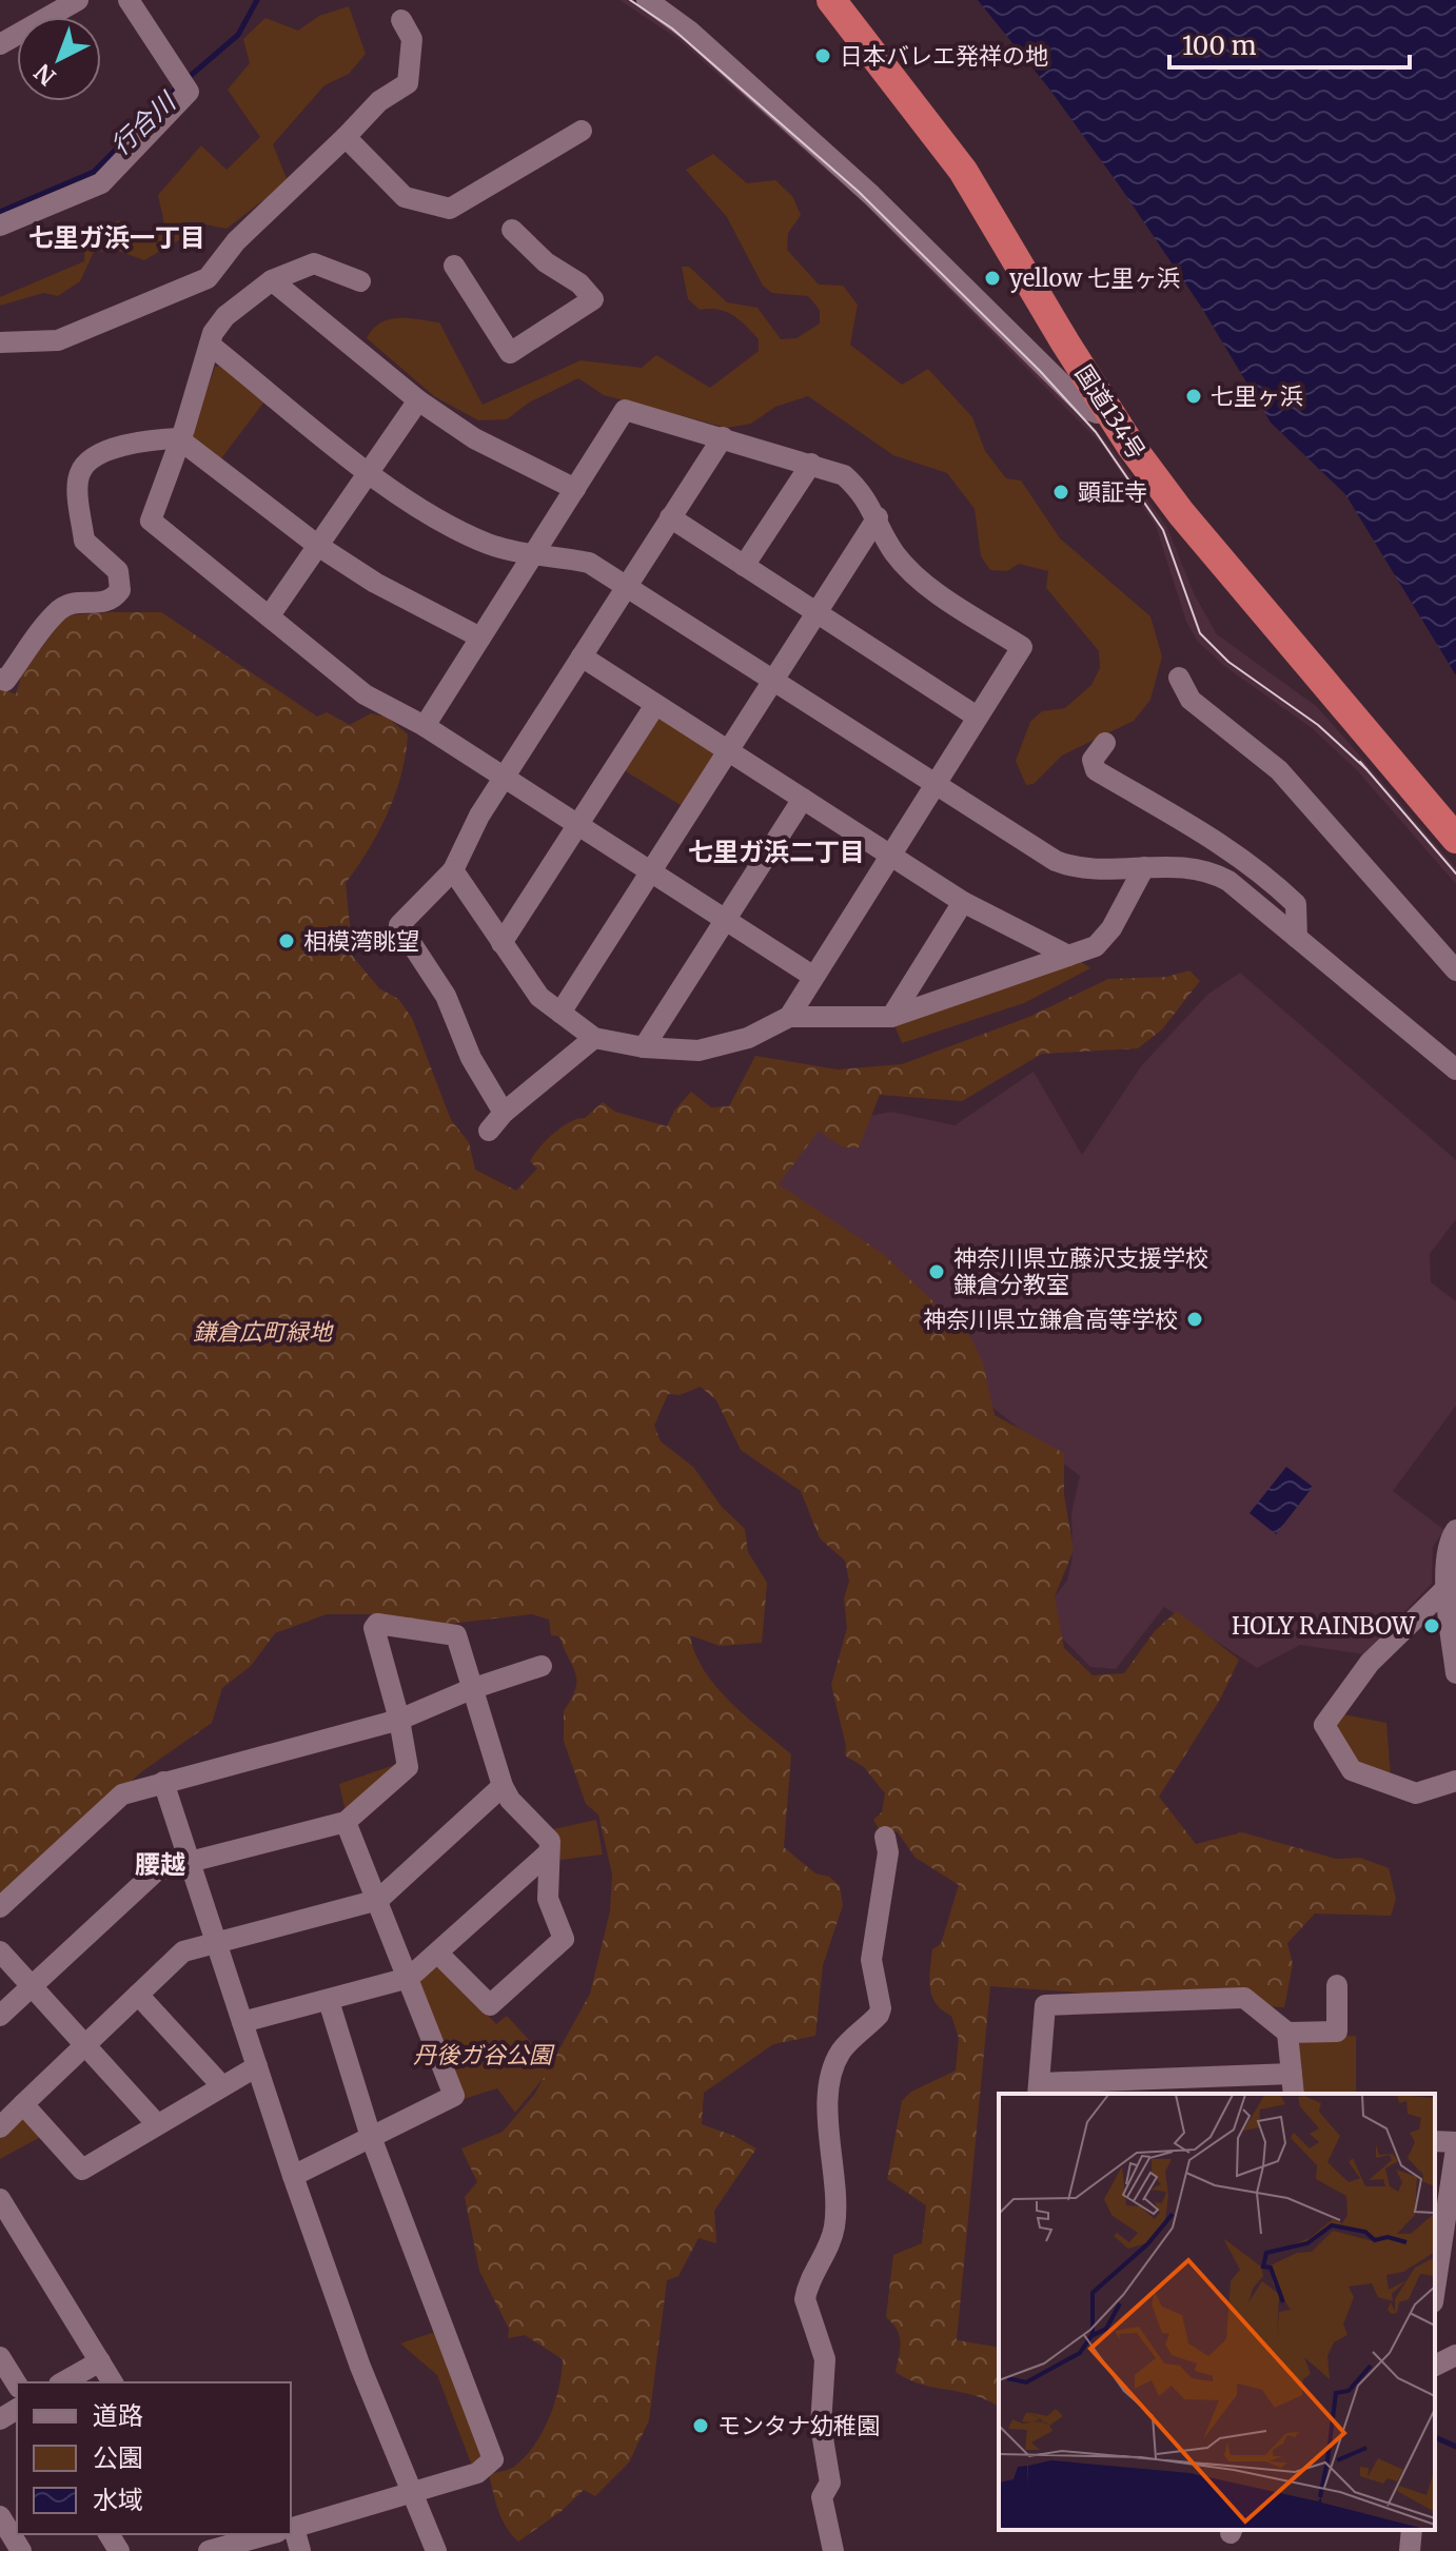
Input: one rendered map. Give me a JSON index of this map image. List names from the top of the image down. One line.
{"streets":{"highway":["国道134号"]},"districts":["七里ガ浜一丁目","七里ガ浜二丁目","腰越"],"water":["行合川"],"parks":["鎌倉広町緑地","丹後ガ谷公園"],"places":["日本バレエ発祥の地","yellow 七里ヶ浜","七里ヶ浜","顕証寺","相模湾眺望","神奈川県立藤沢支援学校 鎌倉分教室","神奈川県立鎌倉高等学校","HOLY RAINBOW","モンタナ幼稚園"],"legend":["道路","公園","水域"],"scale_bar":"100 m","north":"bottom left"}
